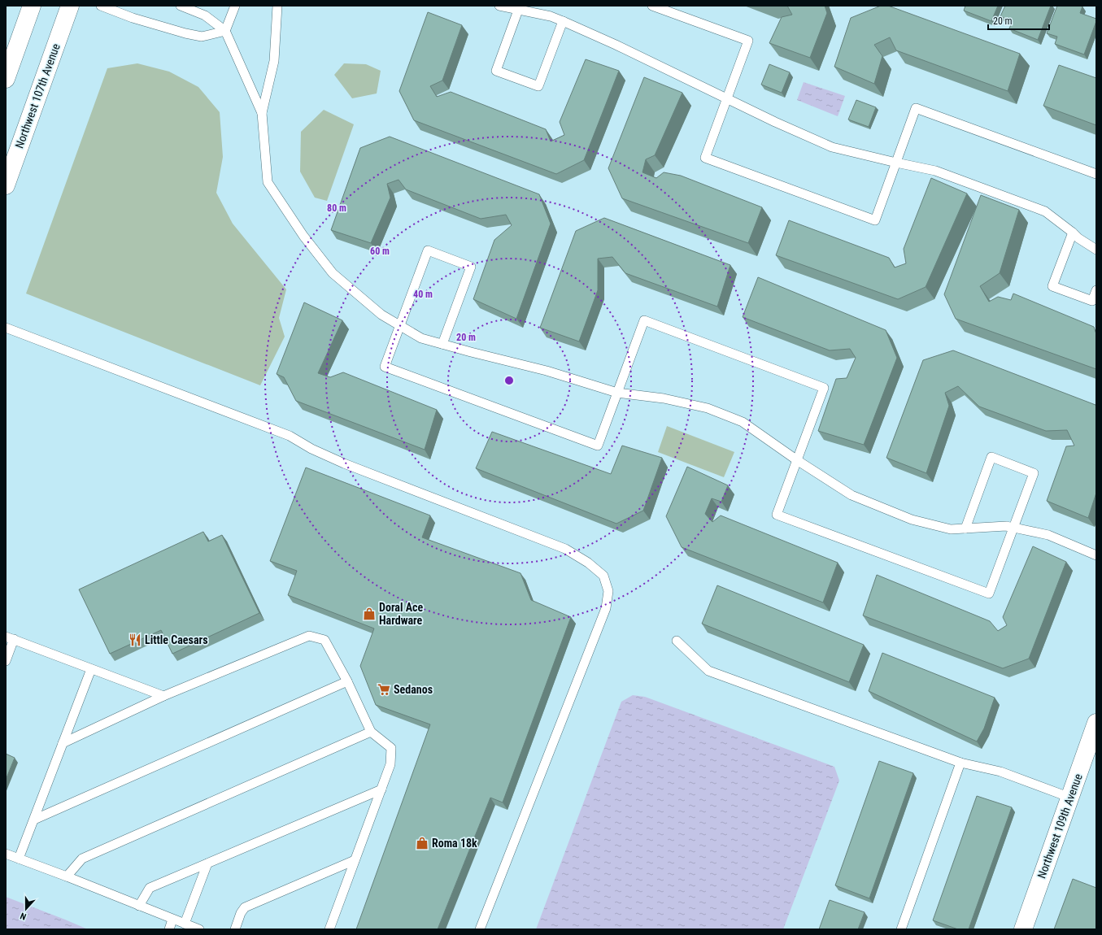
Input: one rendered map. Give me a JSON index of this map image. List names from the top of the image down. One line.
{"streets":{"main road":["Northwest 107th Avenue","Northwest 109th Avenue"]},"places":{"shop":["Doral Ace Hardware","Roma 18k"],"restaurant":["Little Caesars"],"supermarket":["Sedanos"]},"scale_bar":"20 m","north":"bottom","rings":["80 m","60 m","40 m","20 m"]}
